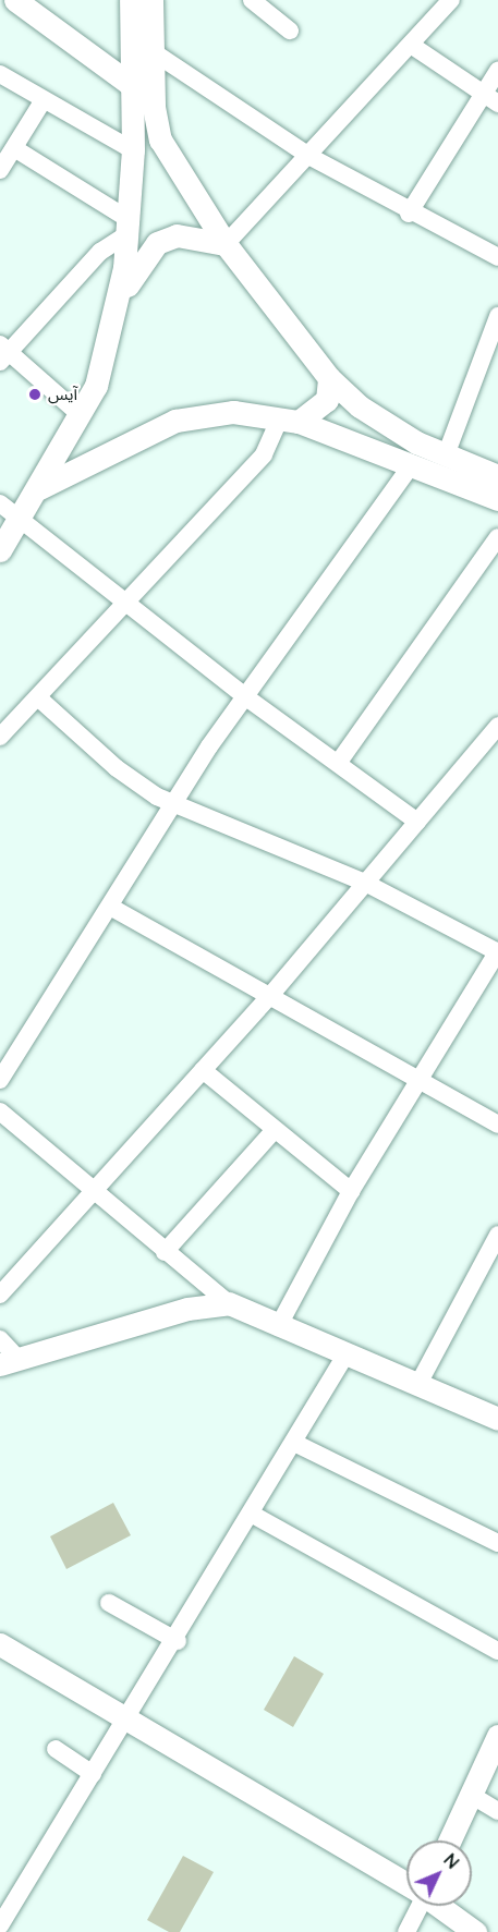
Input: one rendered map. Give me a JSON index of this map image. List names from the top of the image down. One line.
{"places":["آيس"],"north":"top right"}
